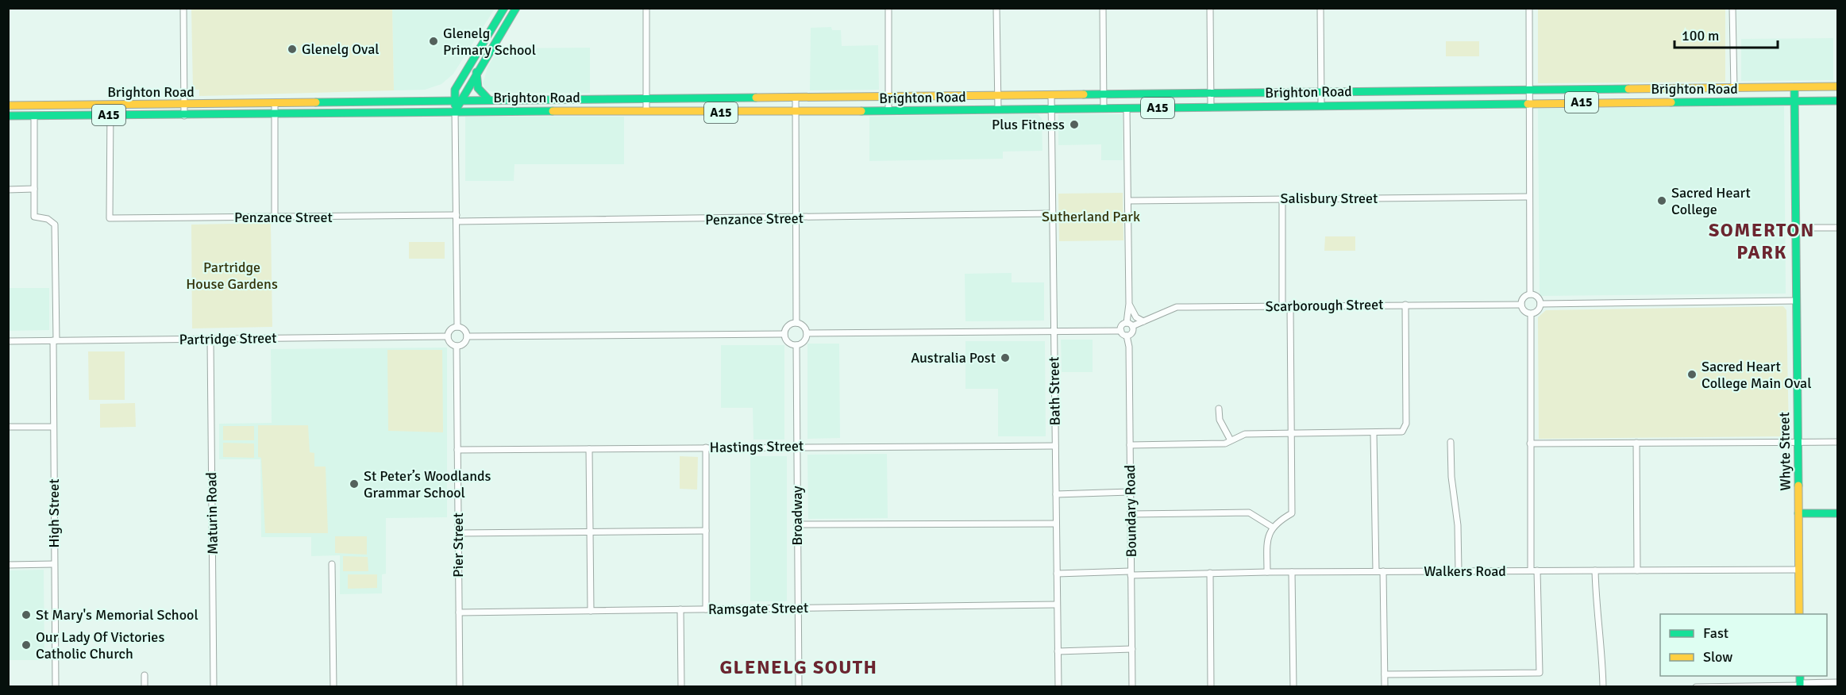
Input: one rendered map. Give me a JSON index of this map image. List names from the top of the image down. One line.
{"streets":{"main road":["Brighton Road","A15","Whyte Street"],"street":["Salisbury Street","Penzance Street","Scarborough Street","Partridge Street","Bath Street","Hastings Street","Boundary Road","High Street","Maturin Road","Broadway","Pier Street","Walkers Road","Ramsgate Street"]},"crossings":[["Brighton Road","Penzance Street"],["Brighton Road","Bath Street"],["Brighton Road","Whyte Street"],["Brighton Road","High Street"],["Penzance Street","Bath Street"],["Partridge Street","High Street"],["Partridge Street","Maturin Road"],["Partridge Street","Pier Street"],["Bath Street","Hastings Street"],["Bath Street","Walkers Road"],["Bath Street","Ramsgate Street"],["Hastings Street","Broadway"],["Hastings Street","Pier Street"],["Whyte Street","Walkers Road"],["Boundary Road","Walkers Road"],["Broadway","Ramsgate Street"],["Pier Street","Ramsgate Street"]],"districts":["SOMERTON PARK","GLENELG SOUTH"],"parks":["Sutherland Park","Partridge House Gardens"],"places":["Glenelg Primary School","Glenelg Oval","Plus Fitness","Sacred Heart College","Australia Post","Sacred Heart College Main Oval","St Peter’s Woodlands Grammar School","St Mary's Memorial School","Our Lady Of Victories Catholic Church"],"legend":["Fast","Slow"],"scale_bar":"100 m"}
